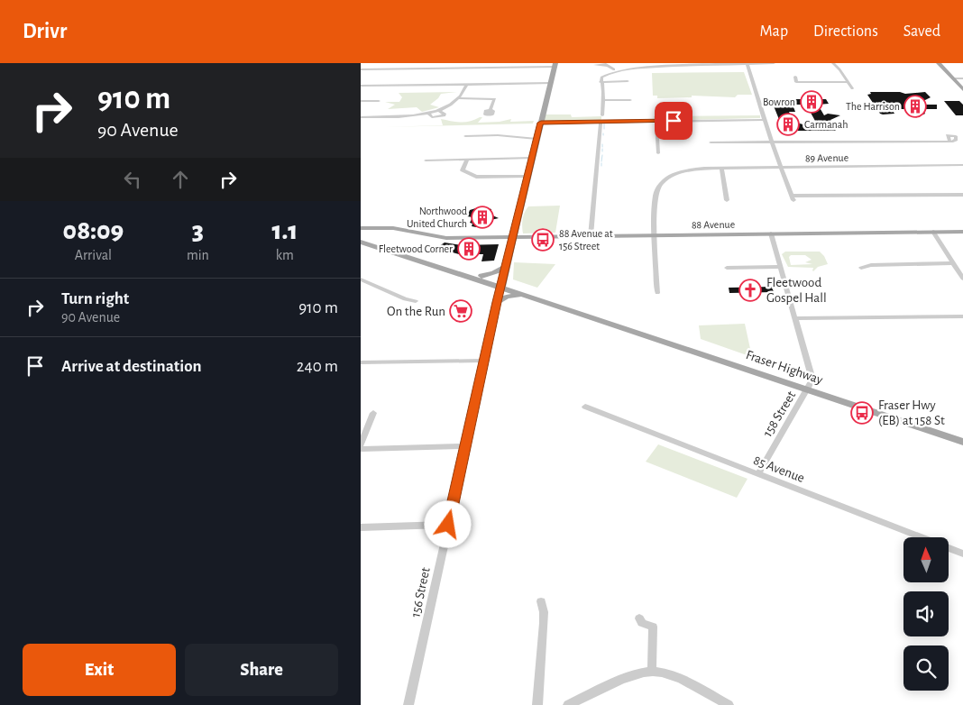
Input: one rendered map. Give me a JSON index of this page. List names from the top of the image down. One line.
{"streets":{"main road":["88 Avenue","Fraser Highway","156 Street"],"street":["89 Avenue","158 Street","85 Avenue"]},"crossings":[["88 Avenue","158 Street"],["88 Avenue","156 Street"],["Fraser Highway","158 Street"],["Fraser Highway","156 Street"],["158 Street","85 Avenue"]],"places":{"building":["Bowron","The Harrison","Carmanah","Northwood United Church","Fleetwood Corner"],"bus stop":["88 Avenue at 156 Street","Fraser Hwy (EB) at 158 St"],"church":["Fleetwood Gospel Hall"],"supermarket":["On the Run"]},"north":"top","page":{"header":"Drivr","nav":["Map","Directions","Saved"],"turn":["910 m","90 Avenue"],"eta":["08:09","Arrival","3","min","1.1","km"],"list":[{"name":"Turn right","note":"90 Avenue","value":"910 m"},{"name":"Arrive at destination","value":"240 m"}],"buttons":["Exit","Share"]}}
